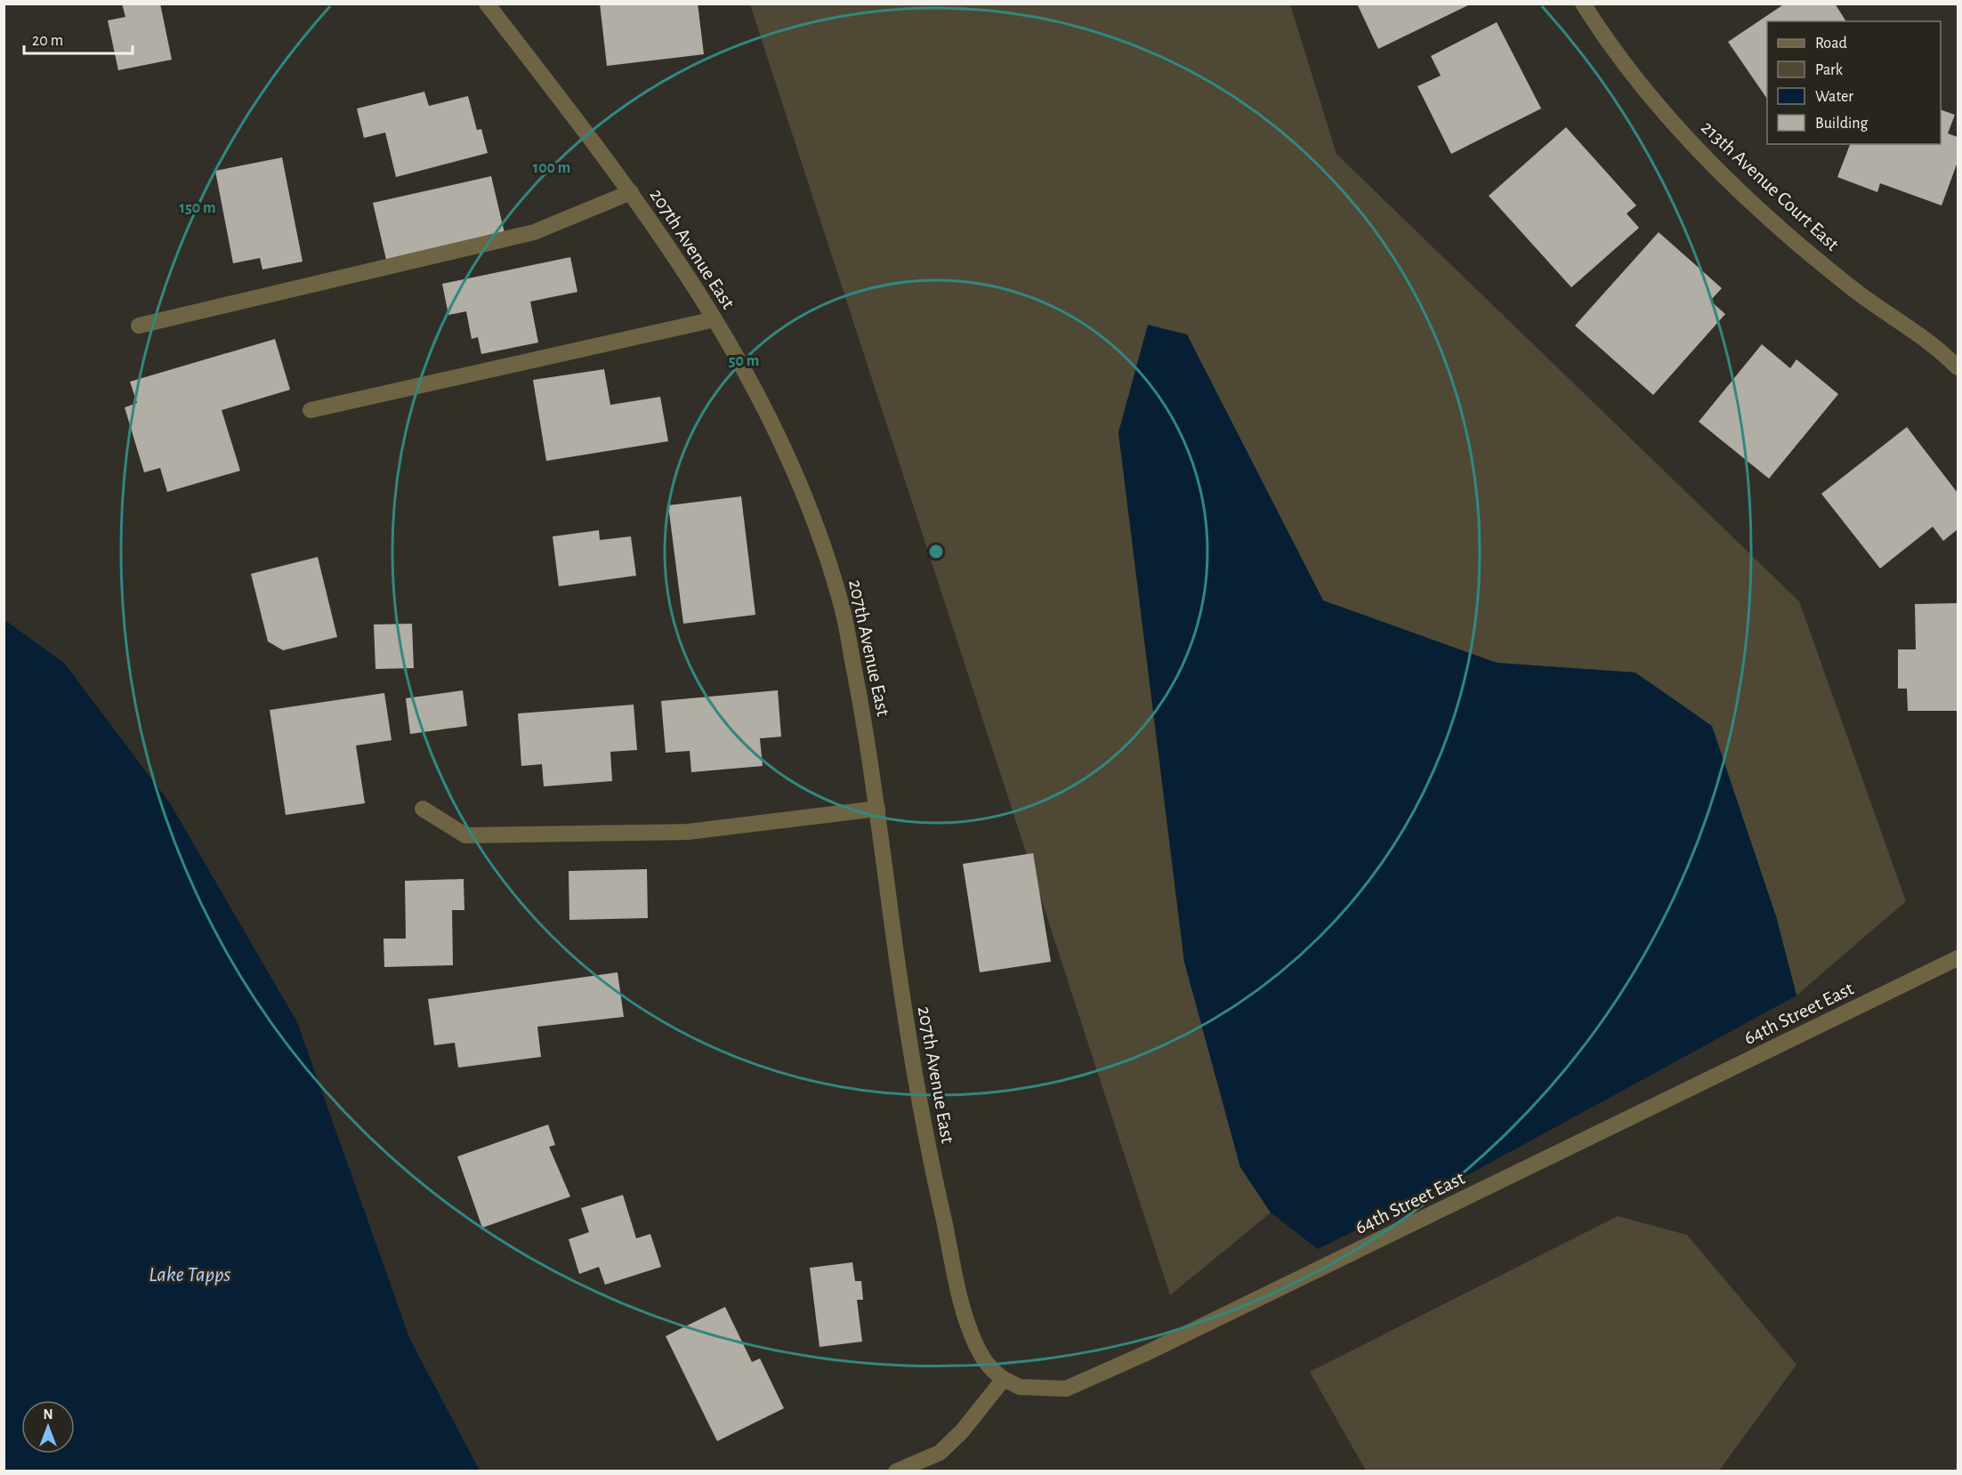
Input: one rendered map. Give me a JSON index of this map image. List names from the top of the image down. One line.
{"streets":{"street":["213th Avenue Court East","207th Avenue East","64th Street East"]},"crossings":[["207th Avenue East","64th Street East"]],"water":["Lake Tapps"],"legend":["Road","Park","Water","Building"],"scale_bar":"20 m","north":"top","rings":["100 m","150 m","50 m"]}
